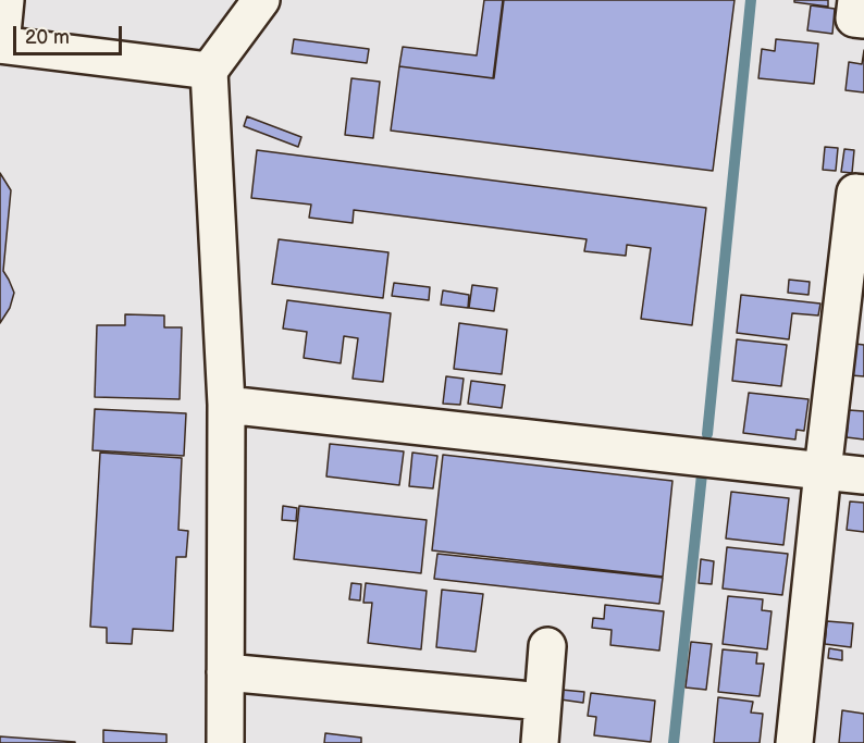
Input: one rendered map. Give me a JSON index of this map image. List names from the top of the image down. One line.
{"scale_bar":"20 m"}
